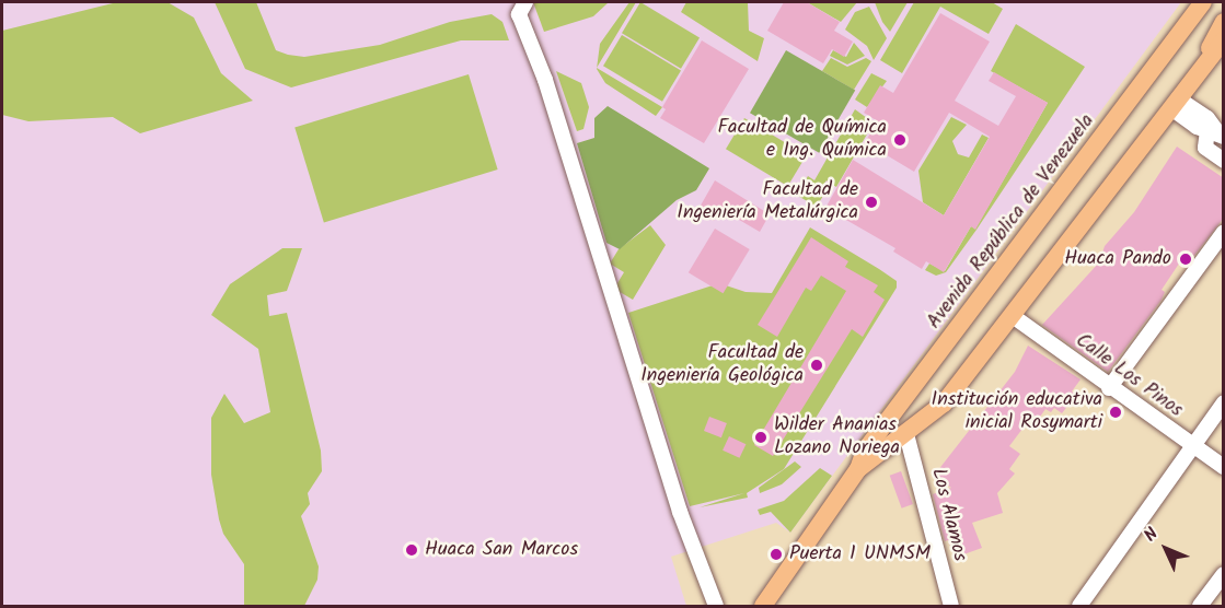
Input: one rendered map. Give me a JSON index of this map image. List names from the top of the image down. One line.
{"streets":{"main road":["Avenida República de Venezuela"],"street":["Calle Los Pinos","Los Alamos"]},"crossings":[["Avenida República de Venezuela","Calle Los Pinos"],["Avenida República de Venezuela","Los Alamos"]],"places":["Facultad de Química e Ing. Química","Facultad de Ingeniería Metalúrgica","Huaca Pando","Facultad de Ingeniería Geológica","Institución educativa inicial Rosymarti","Wilder Ananias Lozano Noriega","Huaca San Marcos","Puerta 1 UNMSM"],"north":"top left"}
